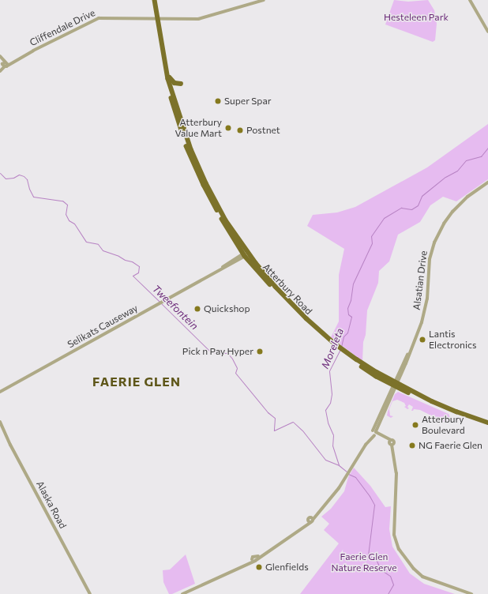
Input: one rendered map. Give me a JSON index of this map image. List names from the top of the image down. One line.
{"streets":{"main road":["Atterbury Road"],"street":["Cliffendale Drive","Alsatian Drive","Selikats Causeway","Alaska Road"]},"crossings":[["Cliffendale Drive","Atterbury Road"],["Alsatian Drive","Atterbury Road"],["Atterbury Road","Selikats Causeway"]],"districts":["FAERIE GLEN"],"water":["Tweefontein","Moreleta"],"parks":["Hesteleen Park","Faerie Glen Nature Reserve"],"places":["Super Spar","Atterbury Value Mart","Postnet","Quickshop","Lantis Electronics","Pick n Pay Hyper","Atterbury Boulevard","NG Faerie Glen","Glenfields"]}
